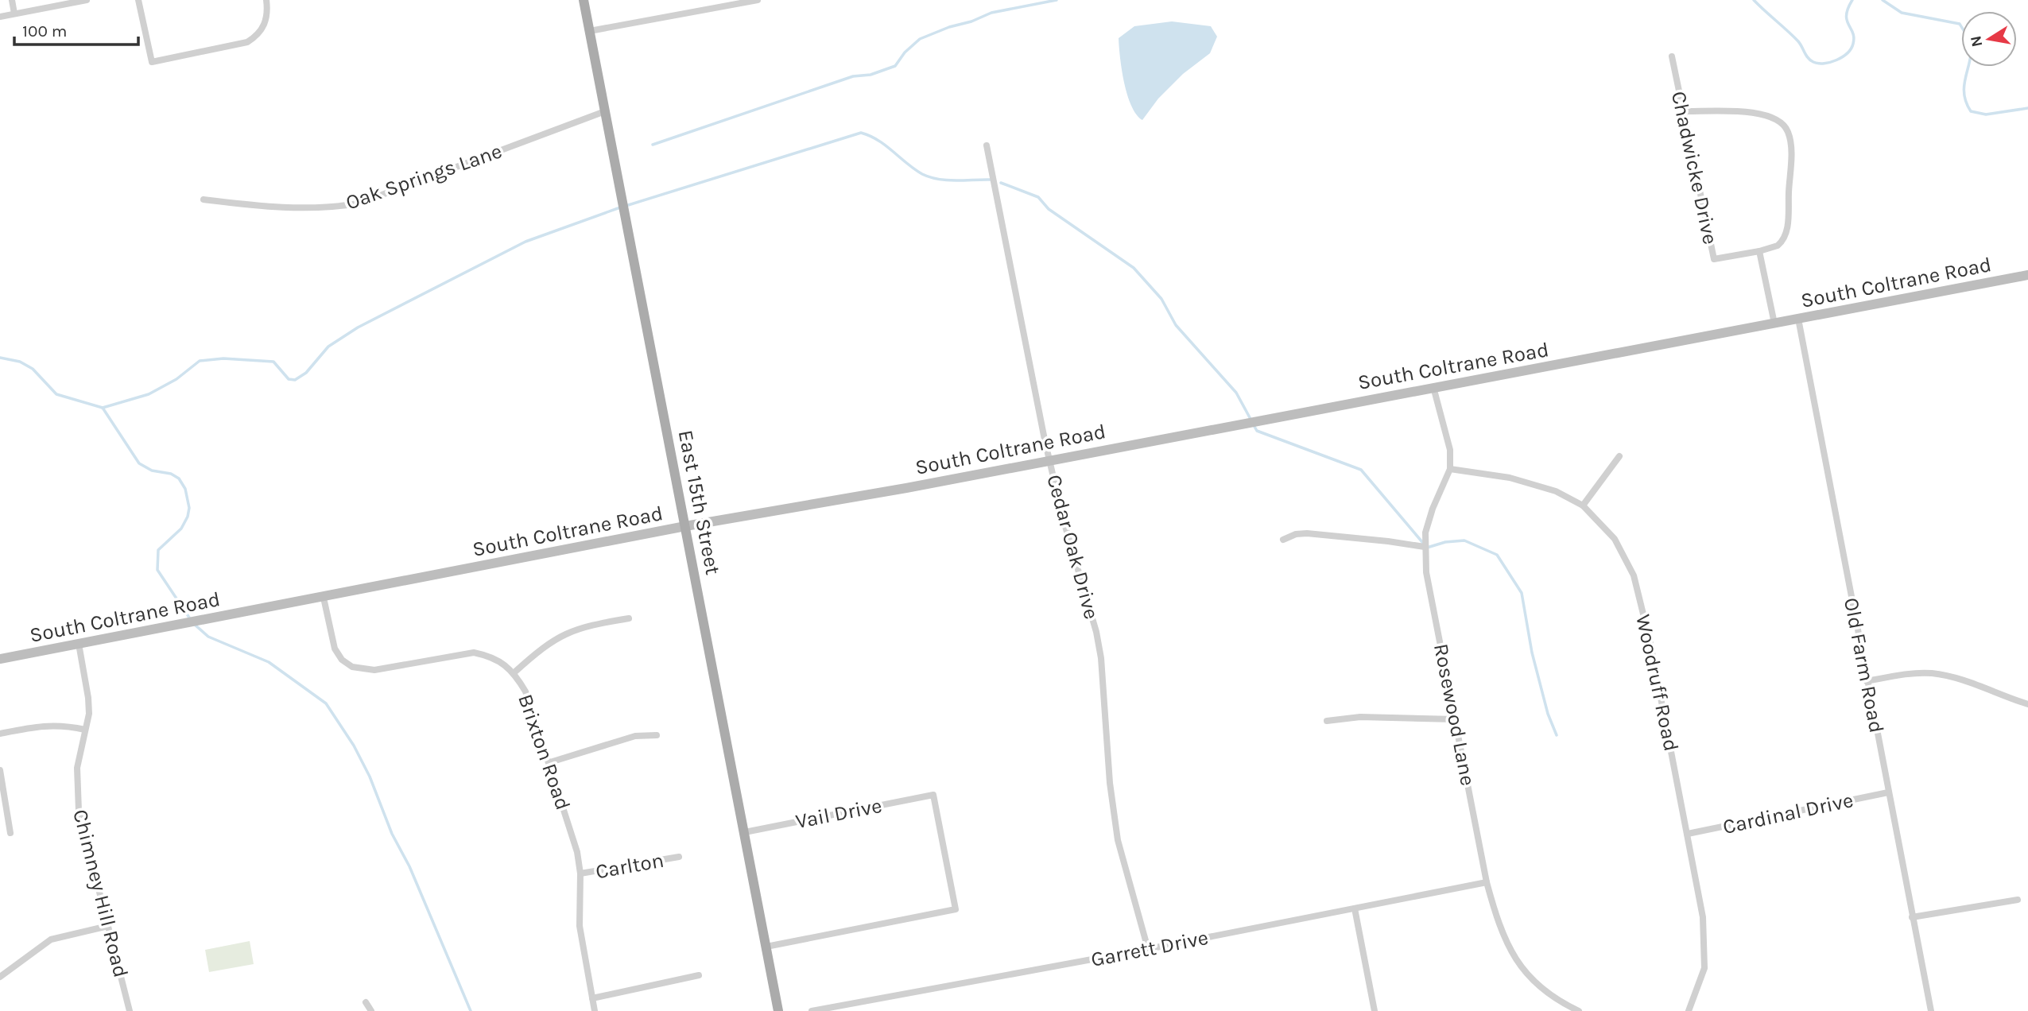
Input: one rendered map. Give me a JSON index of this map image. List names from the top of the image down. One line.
{"streets":{"main road":["South Coltrane Road","East 15th Street"],"street":["Chadwicke Drive","Oak Springs Lane","Cedar Oak Drive","Old Farm Road","Woodruff Road","Rosewood Lane","Brixton Road","Vail Drive","Cardinal Drive","Carlton","Chimney Hill Road","Garrett Drive"]},"crossings":[["Oak Springs Lane","East 15th Street"],["South Coltrane Road","East 15th Street"],["South Coltrane Road","Cedar Oak Drive"],["South Coltrane Road","Old Farm Road"],["South Coltrane Road","Rosewood Lane"],["South Coltrane Road","Brixton Road"],["South Coltrane Road","Chimney Hill Road"],["East 15th Street","Vail Drive"],["Cedar Oak Drive","Garrett Drive"],["Old Farm Road","Cardinal Drive"],["Woodruff Road","Rosewood Lane"],["Woodruff Road","Cardinal Drive"],["Rosewood Lane","Garrett Drive"],["Brixton Road","Carlton"]],"scale_bar":"100 m","north":"left"}
